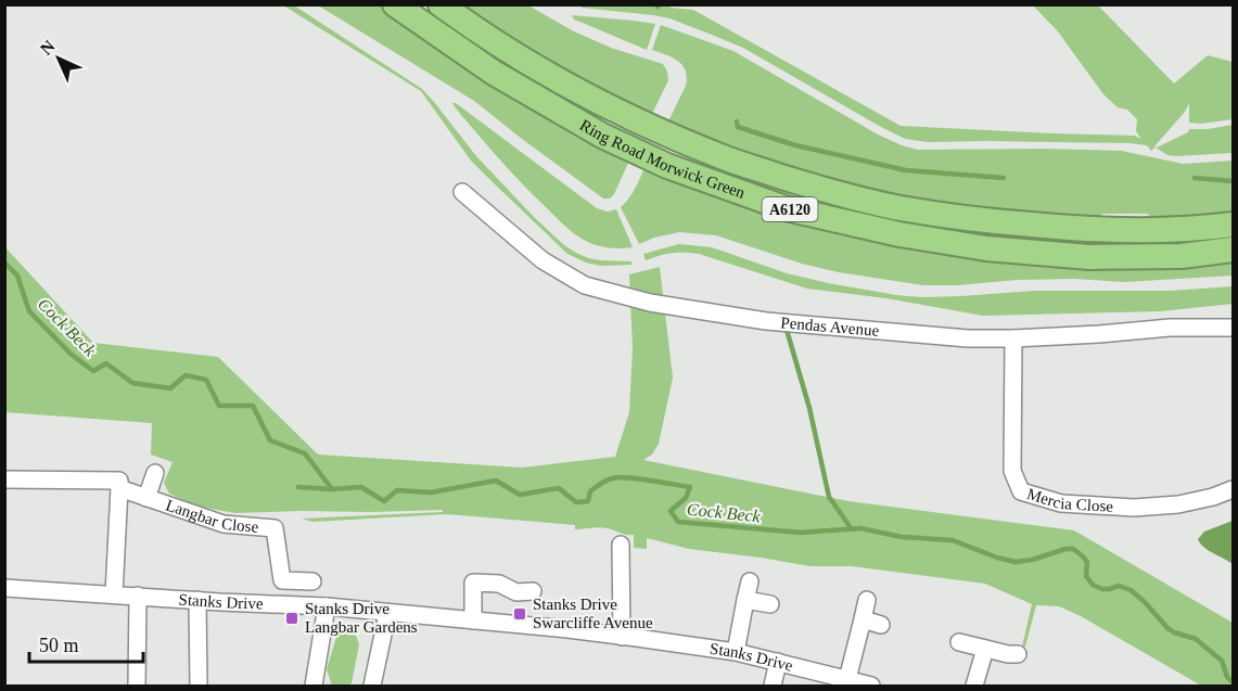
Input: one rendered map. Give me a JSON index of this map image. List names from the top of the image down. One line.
{"streets":{"highway":["Ring Road Morwick Green","A6120"],"street":["Pendas Avenue","Mercia Close","Langbar Close","Stanks Drive"]},"crossings":[["Pendas Avenue","Mercia Close"]],"water":["Cock Beck"],"places":{"transit":["Stanks Drive Swarcliffe Avenue","Stanks Drive Langbar Gardens"]},"scale_bar":"50 m","north":"top left"}
